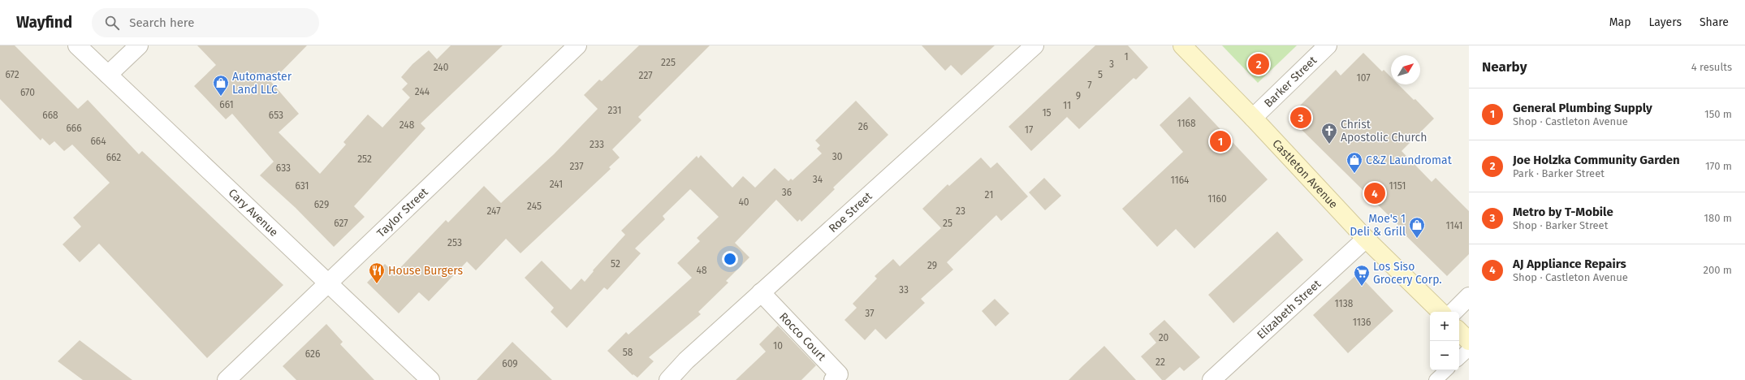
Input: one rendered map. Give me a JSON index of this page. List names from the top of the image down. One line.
{"streets":{"street":["Barker Street","Castleton Avenue","Roe Street","Cary Avenue","Taylor Street","Elizabeth Street","Rocco Court"]},"crossings":[["Barker Street","Castleton Avenue"],["Castleton Avenue","Elizabeth Street"],["Roe Street","Rocco Court"],["Cary Avenue","Taylor Street"]],"places":{"shop":["Automaster Land LLC","C&Z Laundromat","Moe's 1 Deli & Grill"],"church":["Christ Apostolic Church"],"restaurant":["House Burgers"],"supermarket":["Los Siso Grocery Corp."]},"house_numbers":["1","225","3","240","672","5","227","107","7","244","670","9","661","11","231","15","668","653","1168","248","26","666","17","664","233","30","662","252","237","633","34","1164","241","631","1151","36","21","1160","40","629","245","247","23","627","25","1141","253","52","29","48","33","1138","37","1136","20","10","58","626","22","609"],"north":"top right","page":{"header":"Wayfind","search":"Search here","nav":["Map","Layers","Share"],"heading":["Nearby","4 results"],"pins":["2","3","1","4"],"list":[{"mark":"1","name":"General Plumbing Supply","note":"Shop · Castleton Avenue","value":"150 m"},{"mark":"2","name":"Joe Holzka Community Garden","note":"Park · Barker Street","value":"170 m"},{"mark":"3","name":"Metro by T-Mobile","note":"Shop · Barker Street","value":"180 m"},{"mark":"4","name":"AJ Appliance Repairs","note":"Shop · Castleton Avenue","value":"200 m"}],"map_buttons":["+","−"]}}
